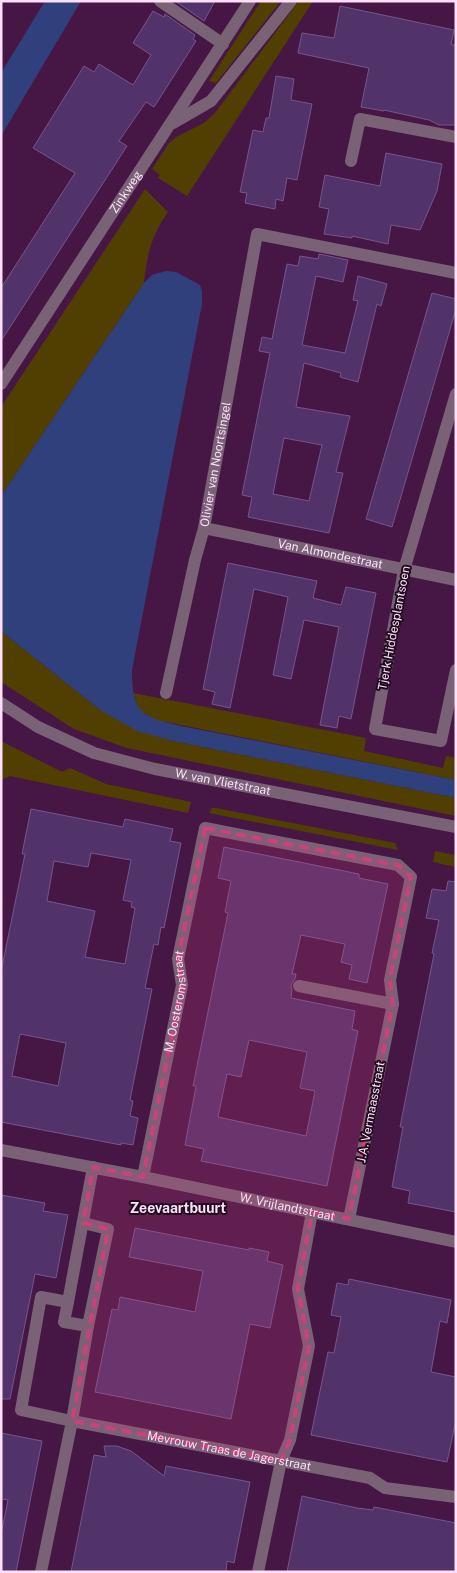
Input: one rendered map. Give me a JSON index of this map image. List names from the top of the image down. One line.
{"streets":{"street":["Zinkweg","Olivier van Noortsingel","Van Almondestraat","Tjerk Hiddesplantsoen","W. van Vlietstraat","M. Oosteromstraat","J.A. Vermaasstraat","W. Vrijlandtstraat","Mevrouw Traas de Jagerstraat"]},"crossings":[["Olivier van Noortsingel","Van Almondestraat"],["Van Almondestraat","Tjerk Hiddesplantsoen"],["M. Oosteromstraat","J.A. Vermaasstraat"],["M. Oosteromstraat","W. Vrijlandtstraat"],["J.A. Vermaasstraat","W. Vrijlandtstraat"]],"districts":["Zeevaartbuurt"]}
